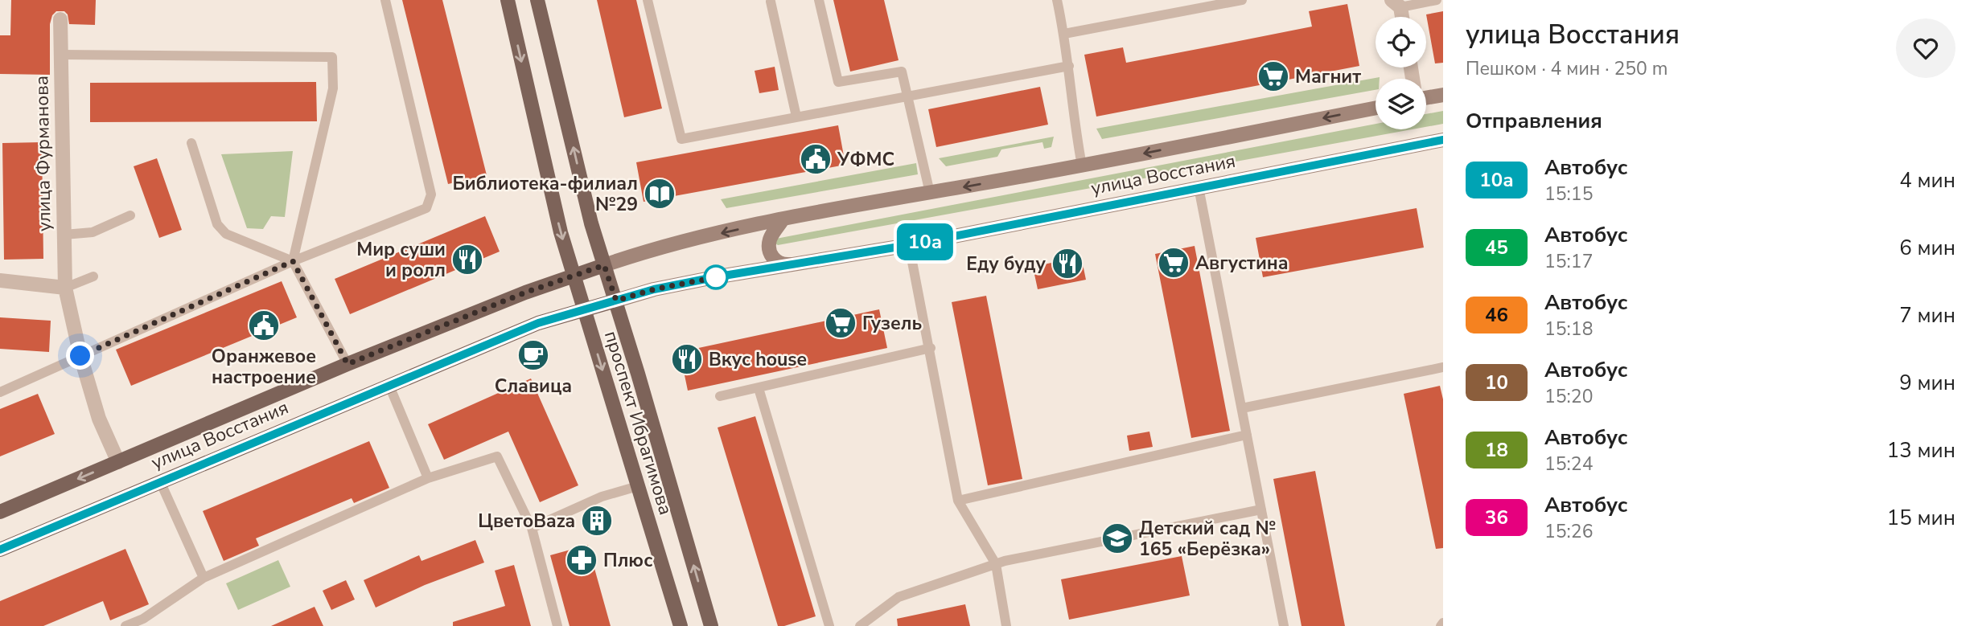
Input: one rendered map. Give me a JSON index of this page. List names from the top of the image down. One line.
{"streets":{"main road":["улица Восстания","проспект Ибрагимова"],"street":["улица Фурманова"]},"crossings":[["улица Фурманова","улица Восстания"],["улица Восстания","проспект Ибрагимова"]],"places":{"supermarket":["Магнит","Августина","Гузель"],"public building":["УФМС","Оранжевое настроение"],"library":["Библиотека-филиал №29"],"restaurant":["Мир суши и ролл","Еду буду","Вкус house"],"cafe":["Славица"],"building":["ЦветоBaza"],"school or university":["Детский сад № 165 «Берёзка»"],"pharmacy":["Плюс"]},"lines":["bus line 10а"],"page":{"on_map":"10а","heading":[["улица Восстания","Пешком · 4 мин · 250 m"],"Отправления"],"list":[{"mark":"10а","name":"Автобус","note":"15:15","value":"4 мин"},{"mark":"45","name":"Автобус","note":"15:17","value":"6 мин"},{"mark":"46","name":"Автобус","note":"15:18","value":"7 мин"},{"mark":"10","name":"Автобус","note":"15:20","value":"9 мин"},{"mark":"18","name":"Автобус","note":"15:24","value":"13 мин"},{"mark":"36","name":"Автобус","note":"15:26","value":"15 мин"}]}}
